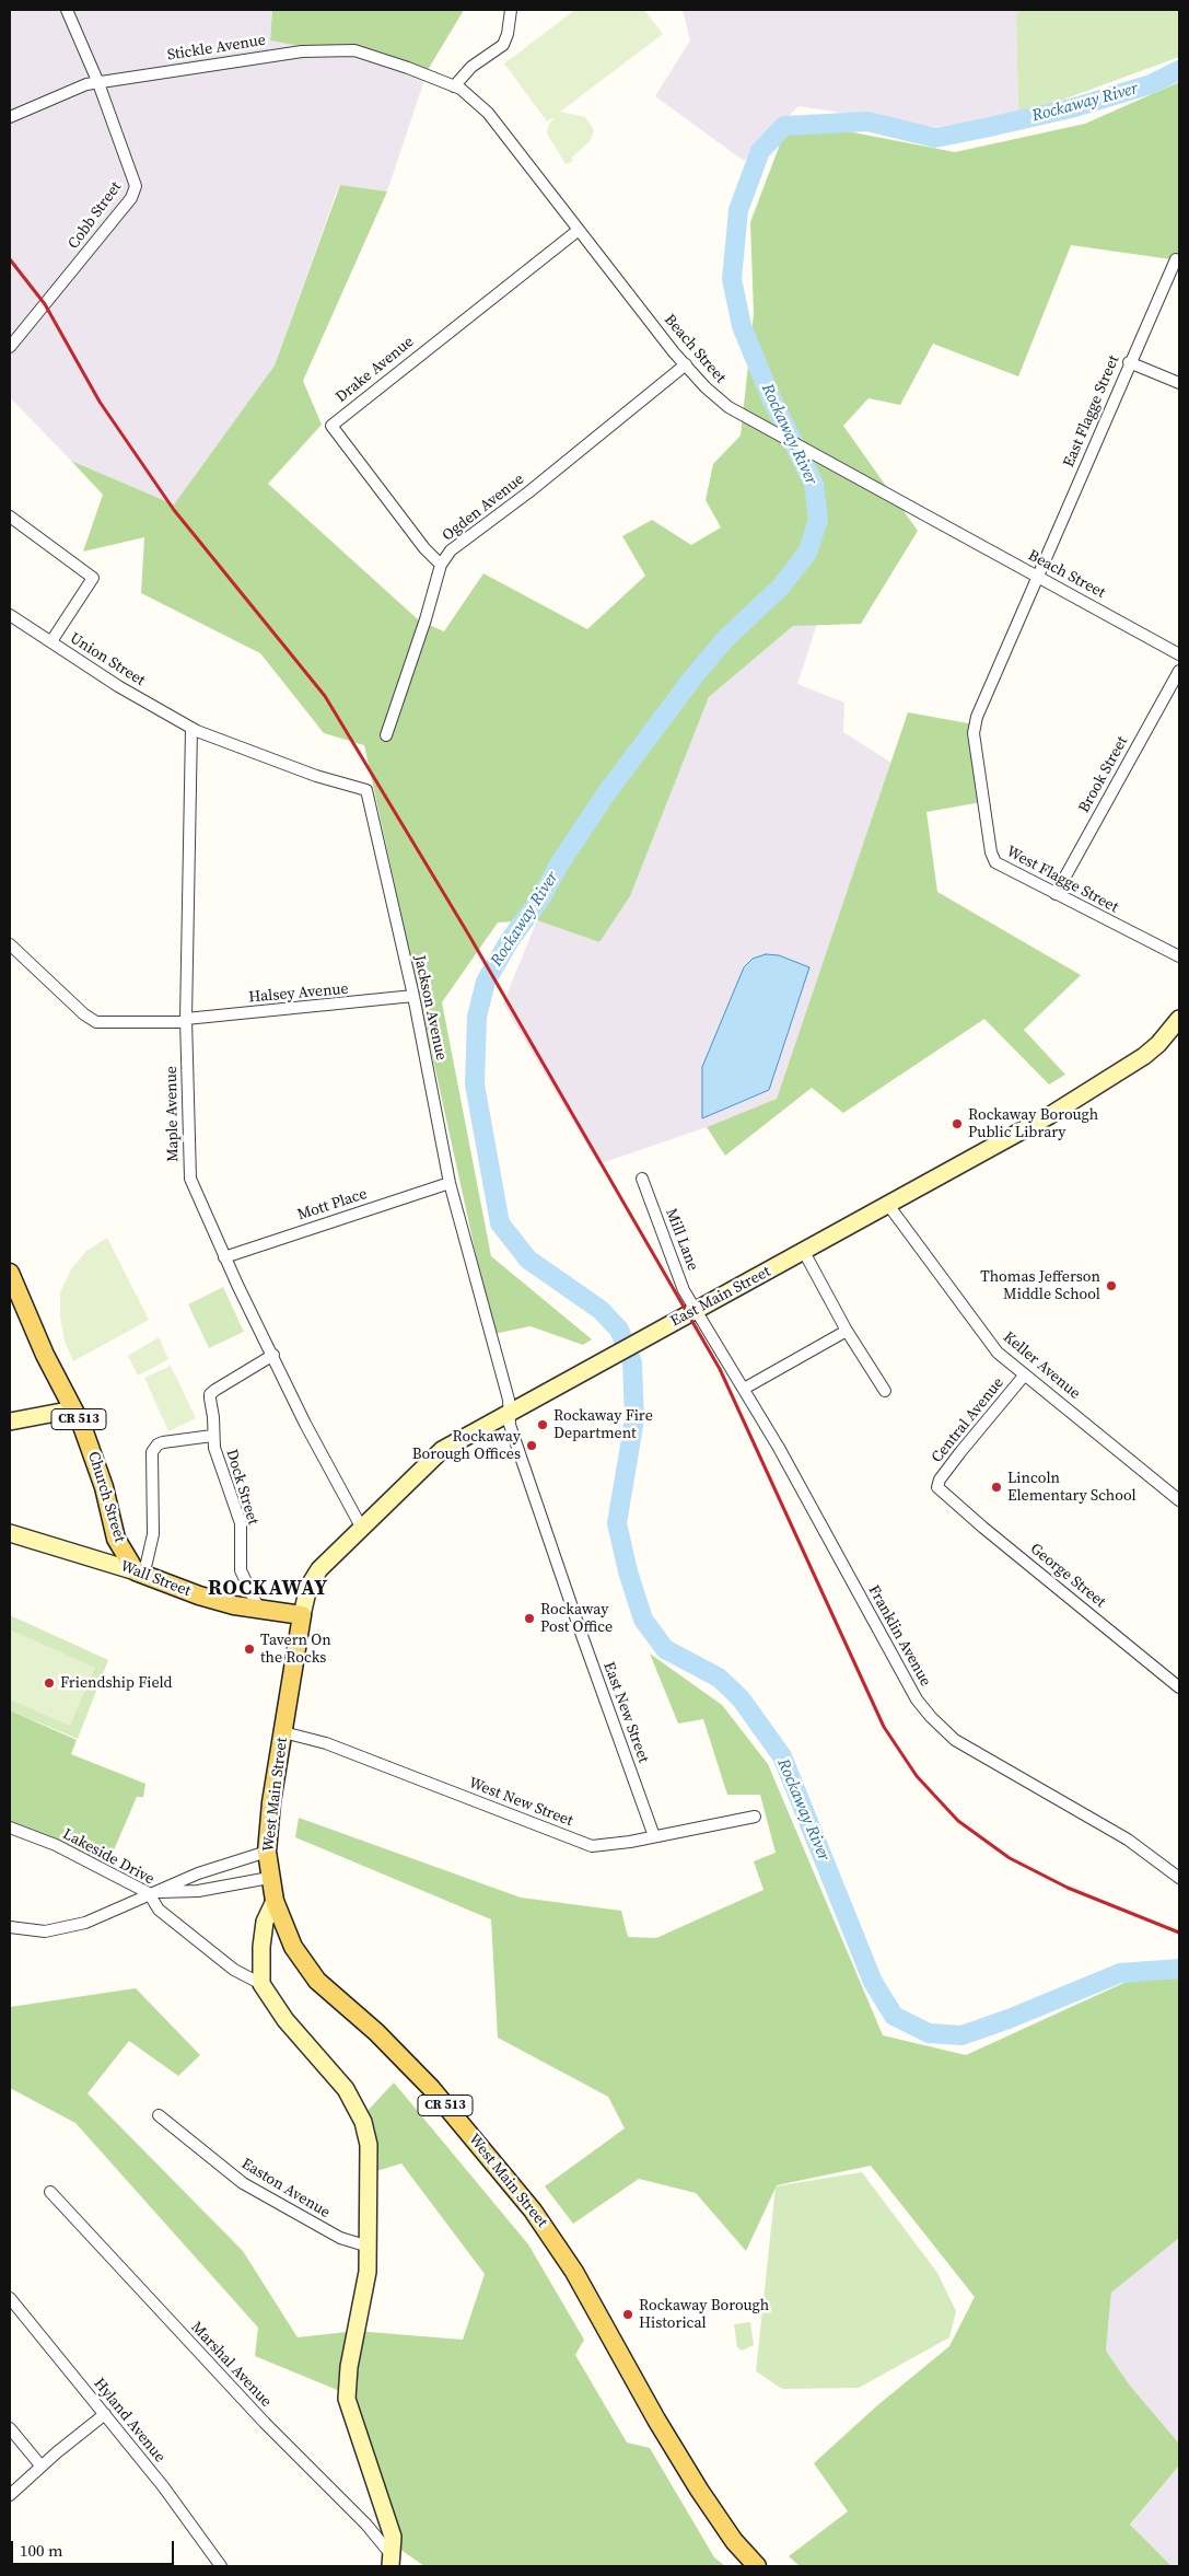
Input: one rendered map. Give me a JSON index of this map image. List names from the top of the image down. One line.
{"streets":{"main road":["CR 513","Church Street","Wall Street","West Main Street"],"street":["Stickle Avenue","Cobb Street","Beach Street","Drake Avenue","East Flagge Street","Ogden Avenue","Union Street","Brook Street","West Flagge Street","Halsey Avenue","Jackson Avenue","Maple Avenue","Mott Place","Mill Lane","East Main Street","Keller Avenue","Central Avenue","Dock Street","George Street","Franklin Avenue","East New Street","West New Street","Lakeside Drive","Easton Avenue","Marshal Avenue","Hyland Avenue"]},"crossings":[["Stickle Avenue","Cobb Street"],["Stickle Avenue","Beach Street"],["Beach Street","Drake Avenue"],["Beach Street","East Flagge Street"],["Beach Street","Ogden Avenue"],["Beach Street","West Flagge Street"],["Drake Avenue","Ogden Avenue"],["East Flagge Street","West Flagge Street"],["Union Street","Jackson Avenue"],["Union Street","Maple Avenue"],["Brook Street","West Flagge Street"],["Halsey Avenue","Jackson Avenue"],["Halsey Avenue","Maple Avenue"],["Jackson Avenue","Maple Avenue"],["Jackson Avenue","Mott Place"],["Jackson Avenue","East Main Street"],["Jackson Avenue","East New Street"],["Maple Avenue","Mott Place"],["Maple Avenue","East Main Street"],["Maple Avenue","Dock Street"],["Mill Lane","East Main Street"],["Mill Lane","Franklin Avenue"],["East Main Street","Keller Avenue"],["East Main Street","Wall Street"],["East Main Street","Franklin Avenue"],["East Main Street","East New Street"],["East Main Street","West Main Street"],["Keller Avenue","Central Avenue"],["Central Avenue","George Street"],["Dock Street","Church Street"],["Dock Street","Wall Street"],["Church Street","Wall Street"],["Wall Street","West Main Street"],["East New Street","West New Street"],["West Main Street","West New Street"]],"districts":["ROCKAWAY"],"water":["Rockaway River"],"places":["Rockaway Borough Public Library","Thomas Jefferson Middle School","Rockaway Fire Department","Rockaway Borough Offices","Lincoln Elementary School","Rockaway Post Office","Tavern On the Rocks","Friendship Field","Rockaway Borough Historical"],"scale_bar":"100 m"}
